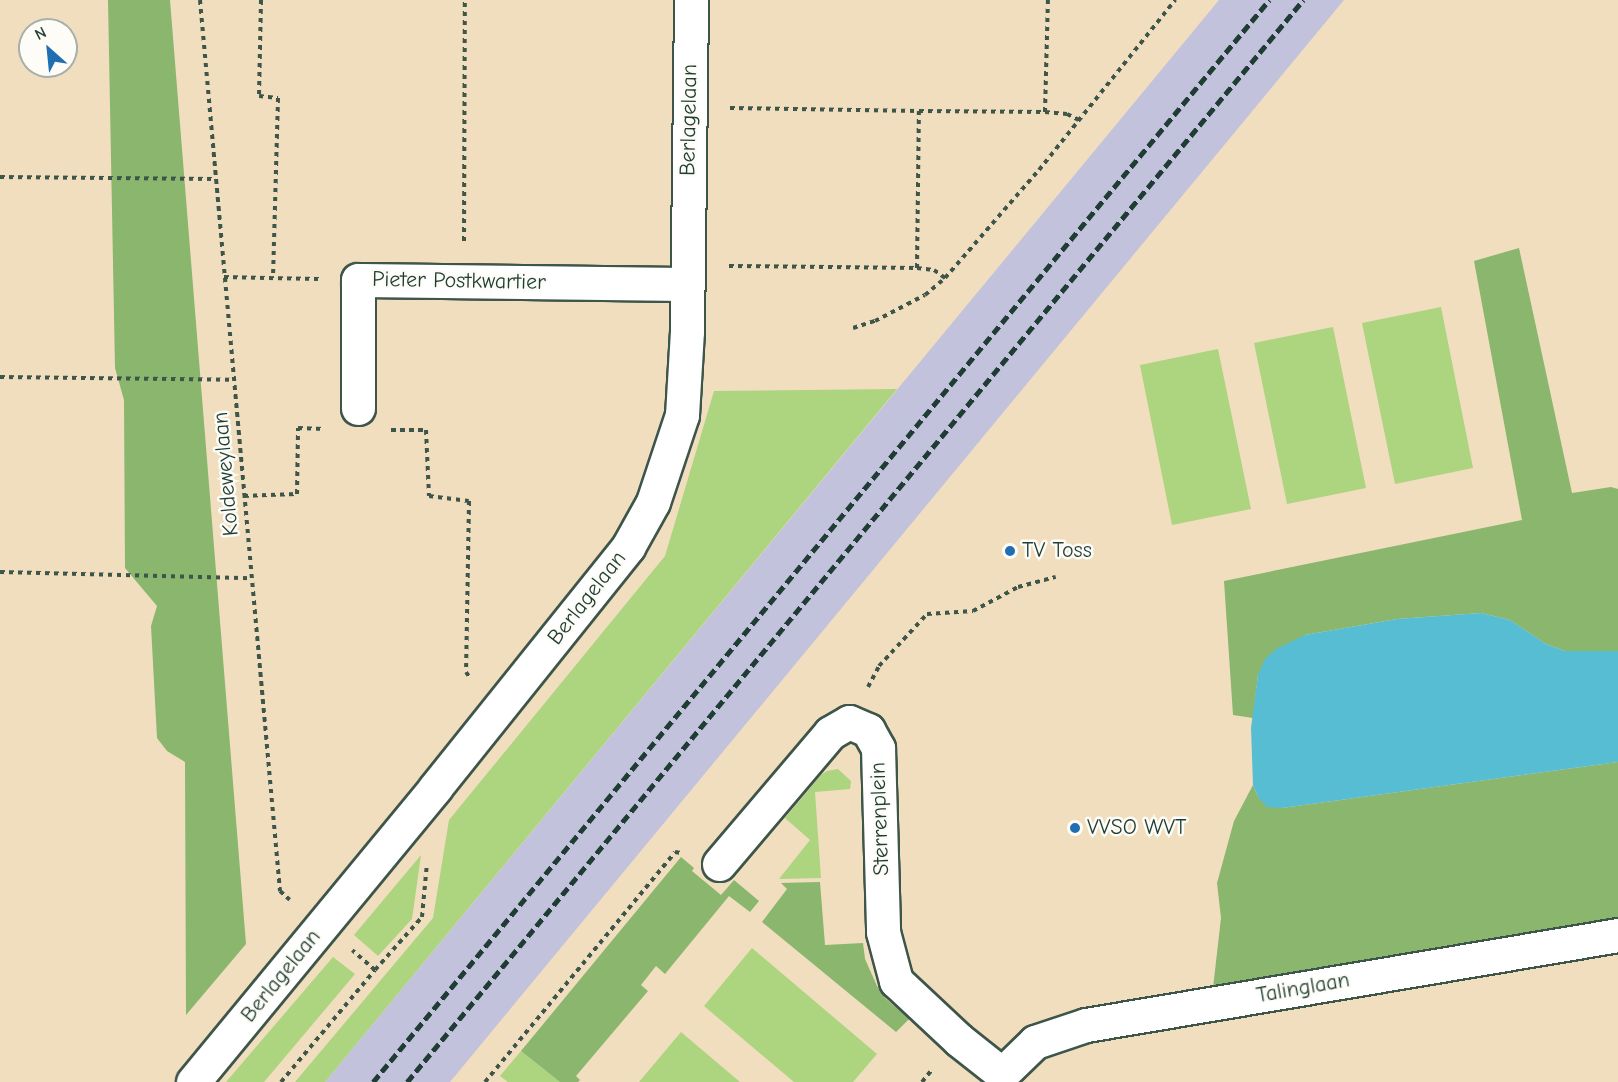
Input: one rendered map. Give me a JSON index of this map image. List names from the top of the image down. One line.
{"streets":{"street":["Berlagelaan","Pieter Postkwartier","Sterrenplein","Talinglaan"],"path":["Koldeweylaan"]},"crossings":[["Berlagelaan","Pieter Postkwartier"],["Berlagelaan","Koldeweylaan"],["Sterrenplein","Talinglaan"]],"places":["TV Toss","VVSO WVT"],"north":"top left"}
